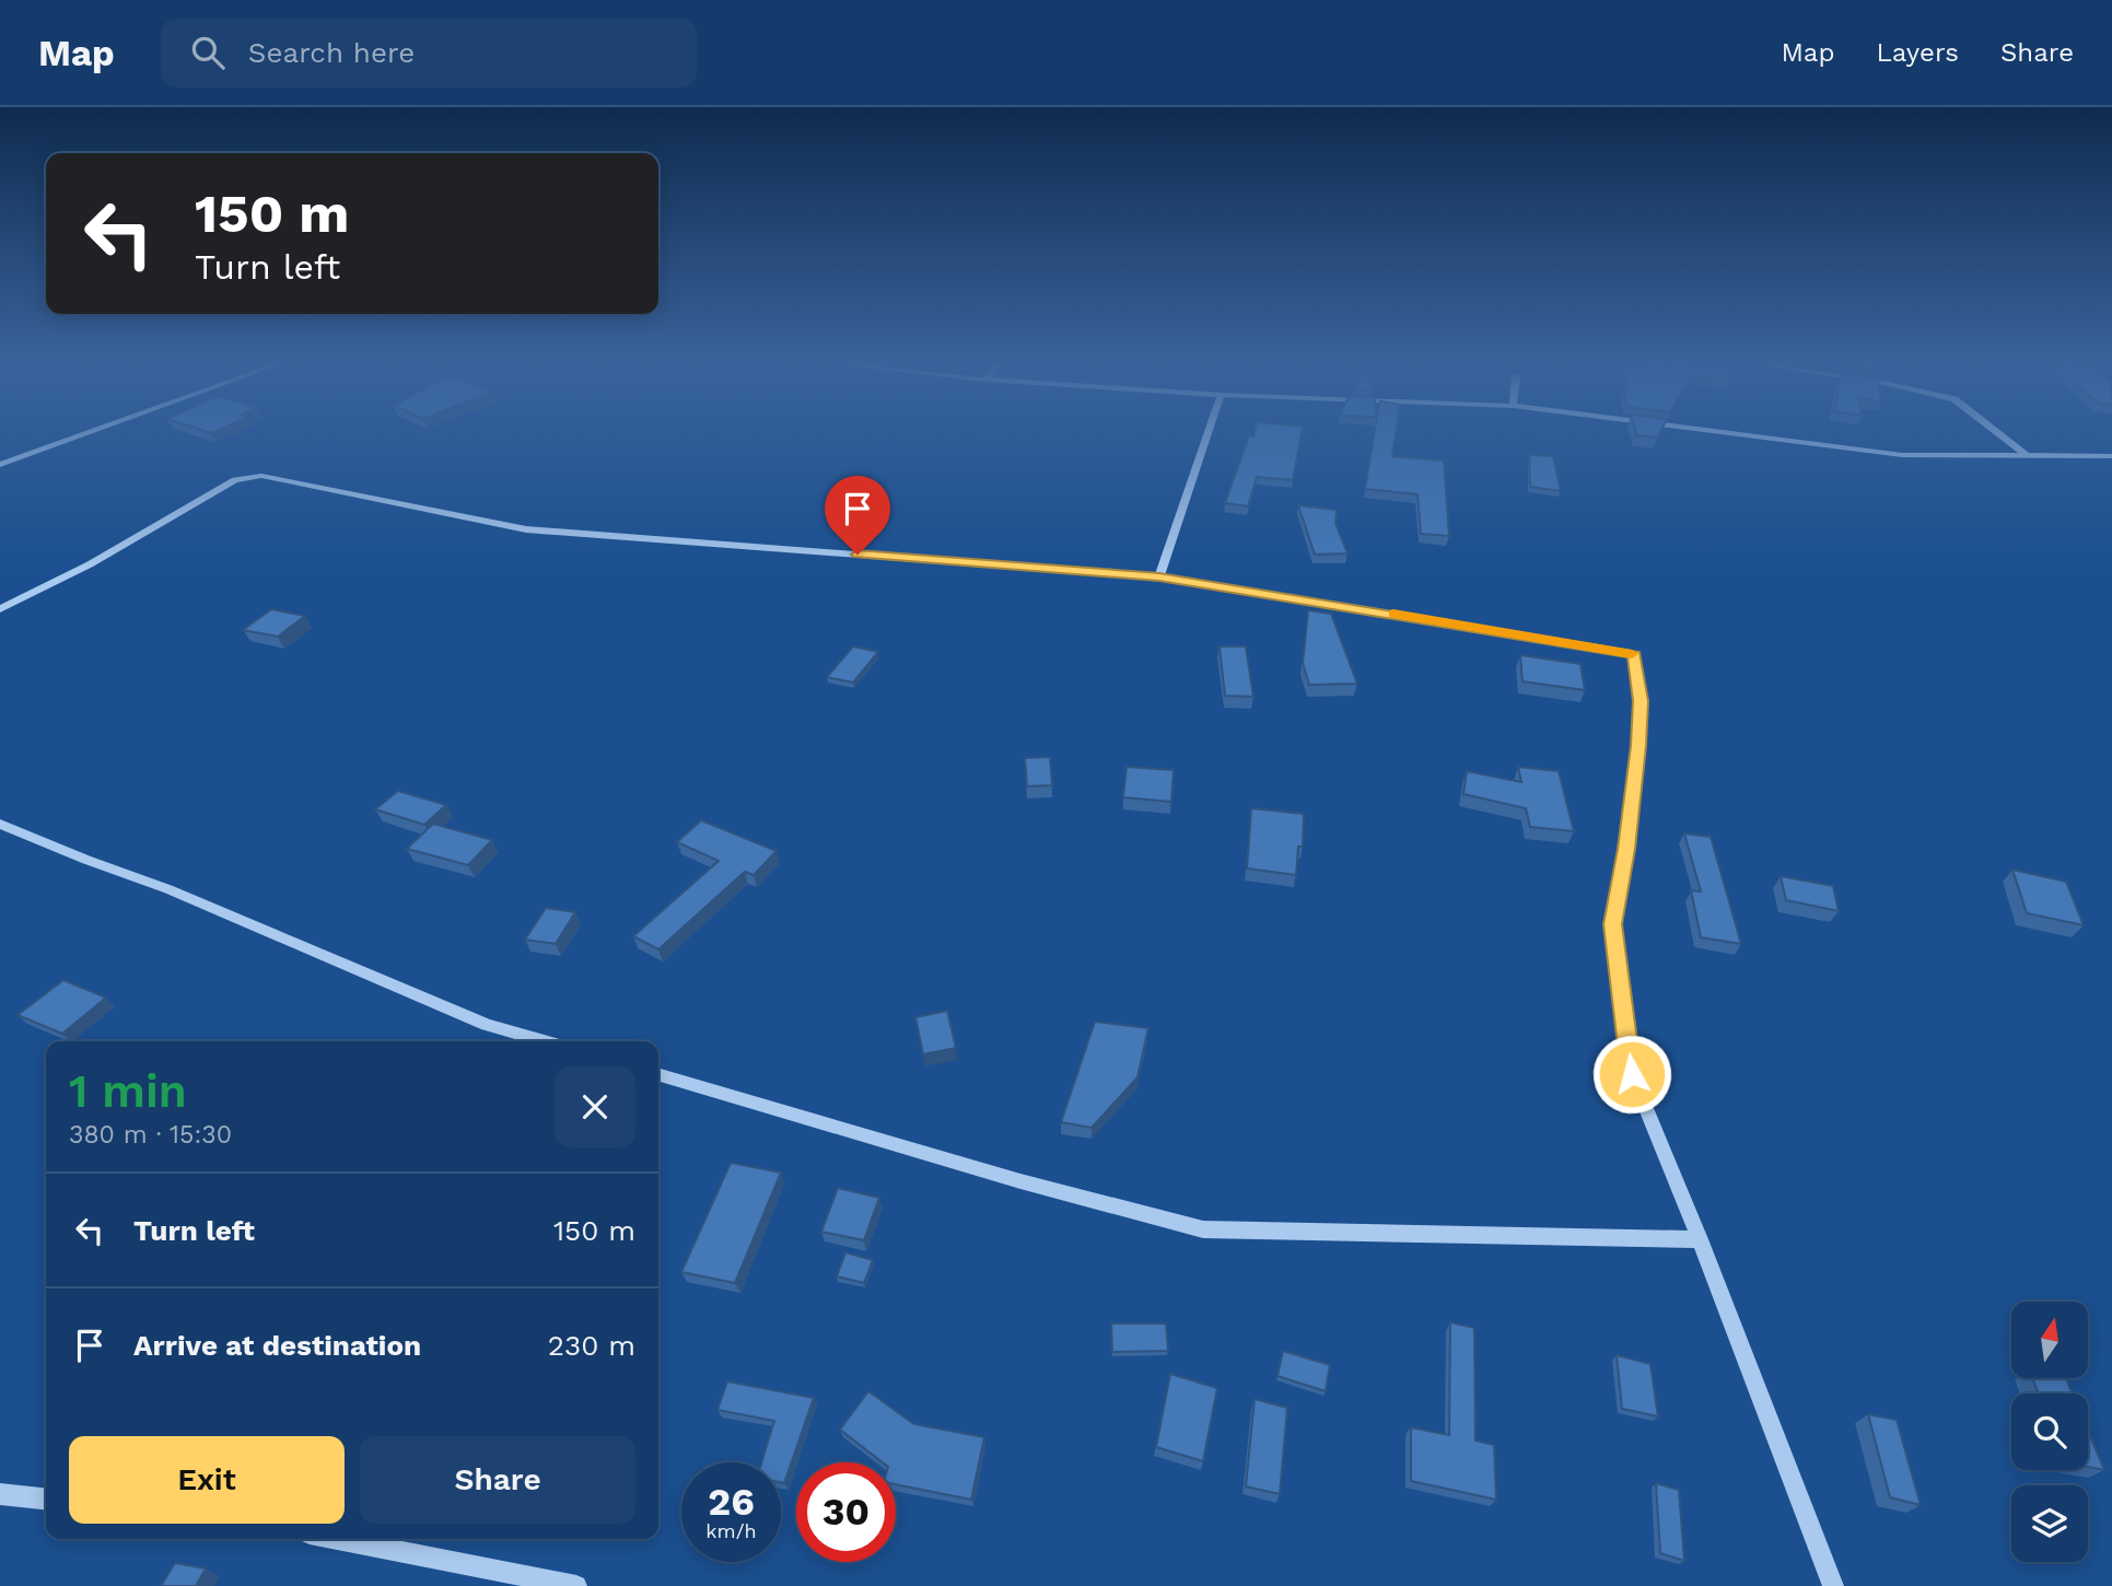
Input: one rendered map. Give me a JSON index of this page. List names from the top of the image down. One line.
{"north":"top","page":{"header":"Map","search":"Search here","nav":["Map","Layers","Share"],"turn":["150 m","Turn left"],"heading":["1 min","380 m · 15:30"],"list":[{"name":"Turn left","value":"150 m"},{"name":"Arrive at destination","value":"230 m"}],"buttons":["Exit","Share"],"speed":"26 km/h","limit":"30"}}
